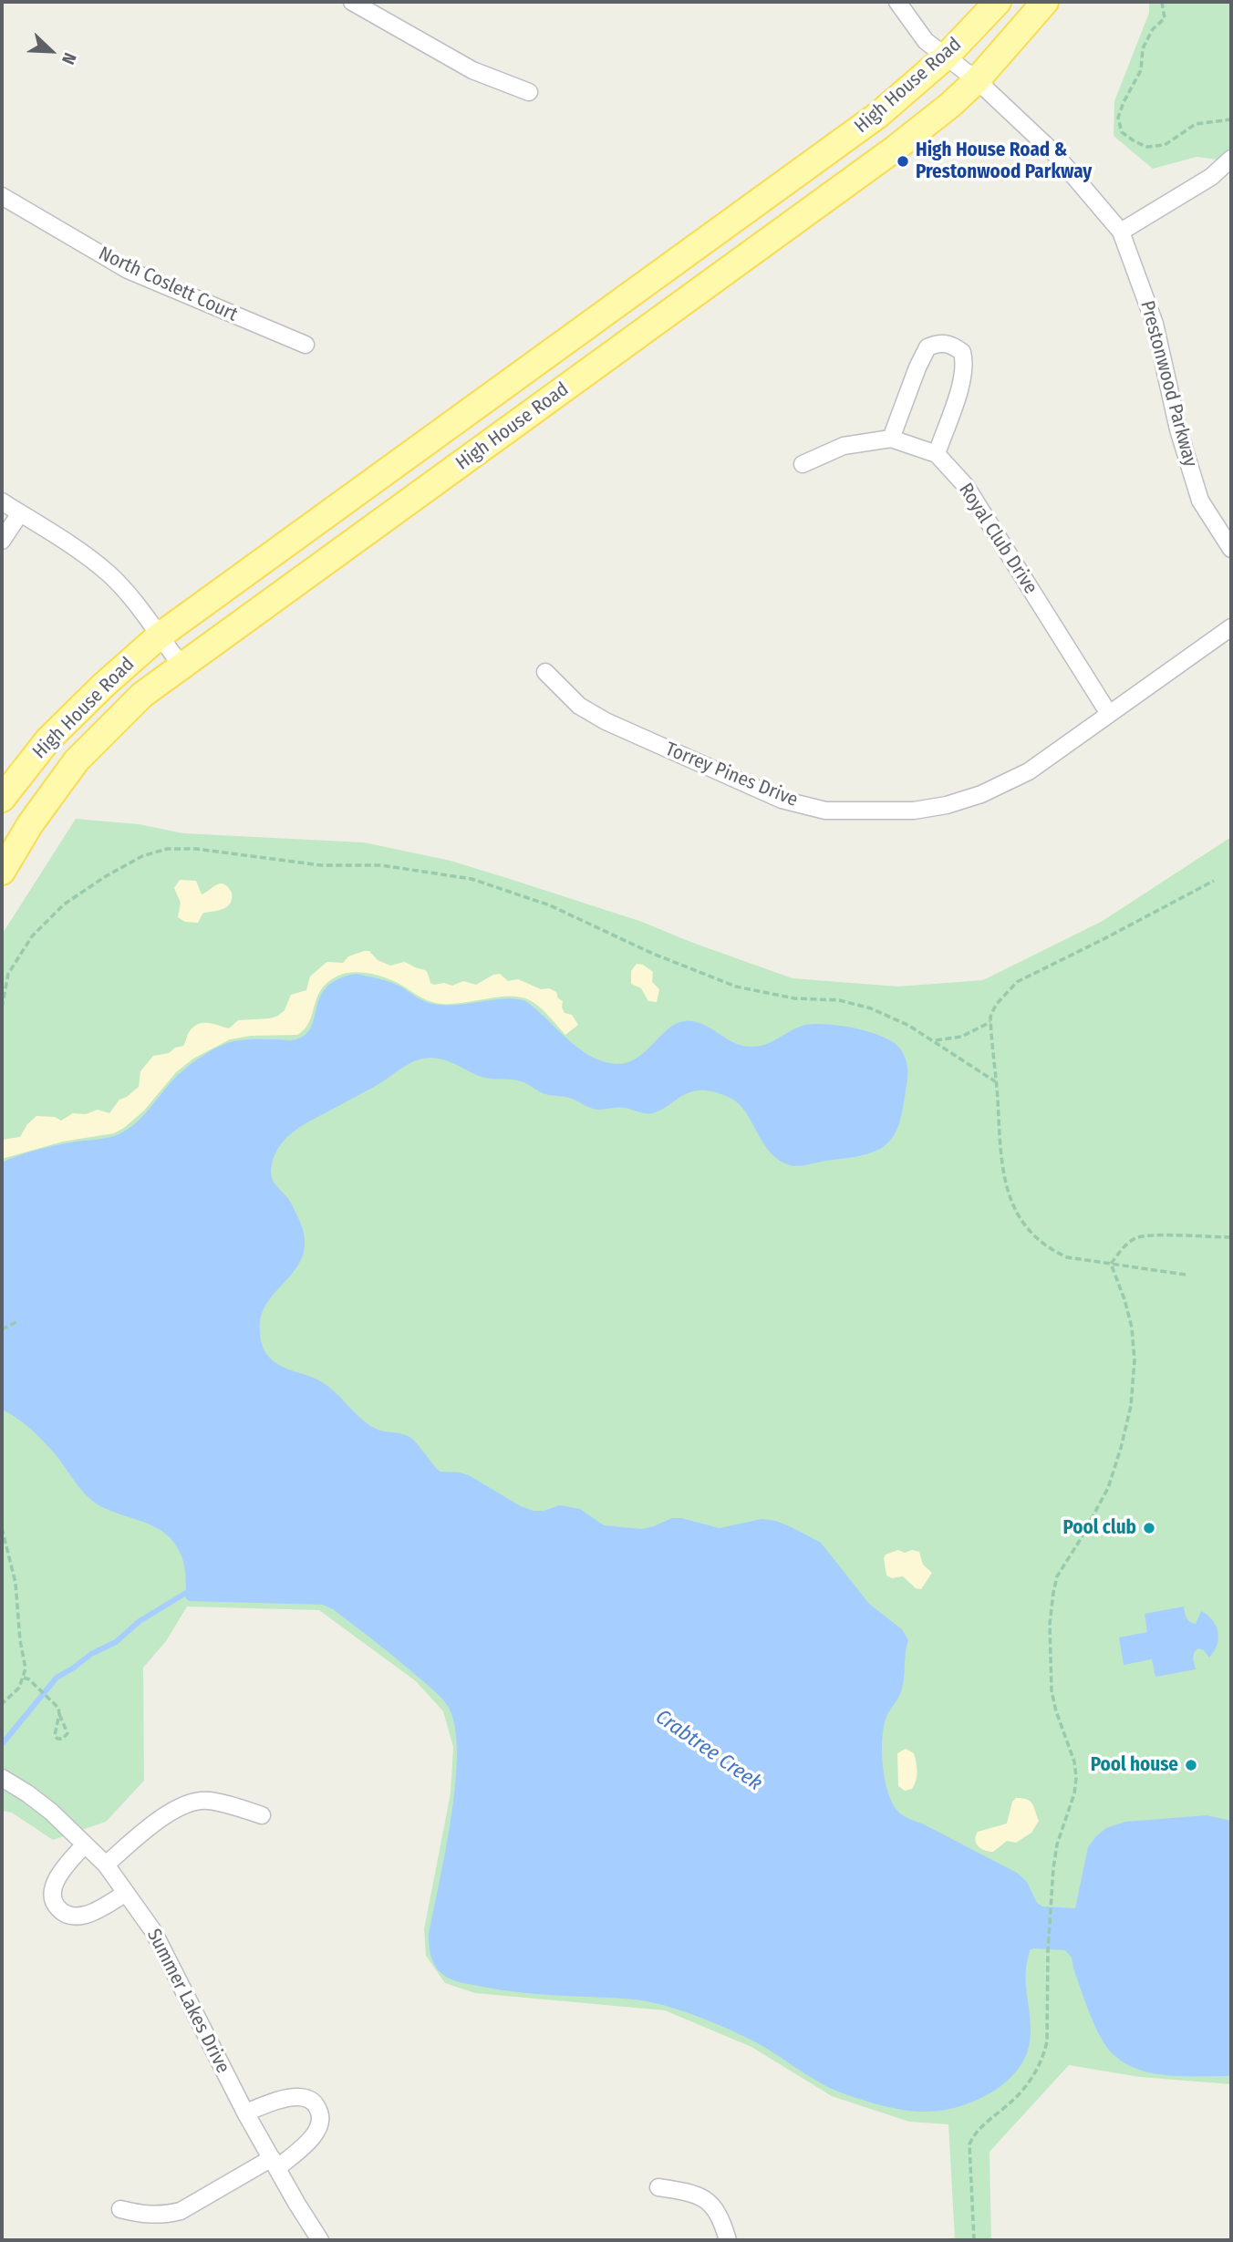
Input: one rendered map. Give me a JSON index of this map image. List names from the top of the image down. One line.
{"streets":{"main road":["High House Road"],"street":["North Coslett Court","Prestonwood Parkway","Royal Club Drive","Torrey Pines Drive","Summer Lakes Drive"]},"crossings":[["High House Road","Prestonwood Parkway"],["Royal Club Drive","Torrey Pines Drive"]],"water":["Crabtree Creek"],"places":["High House Road & Prestonwood Parkway","Pool club","Pool house"],"north":"bottom right"}
